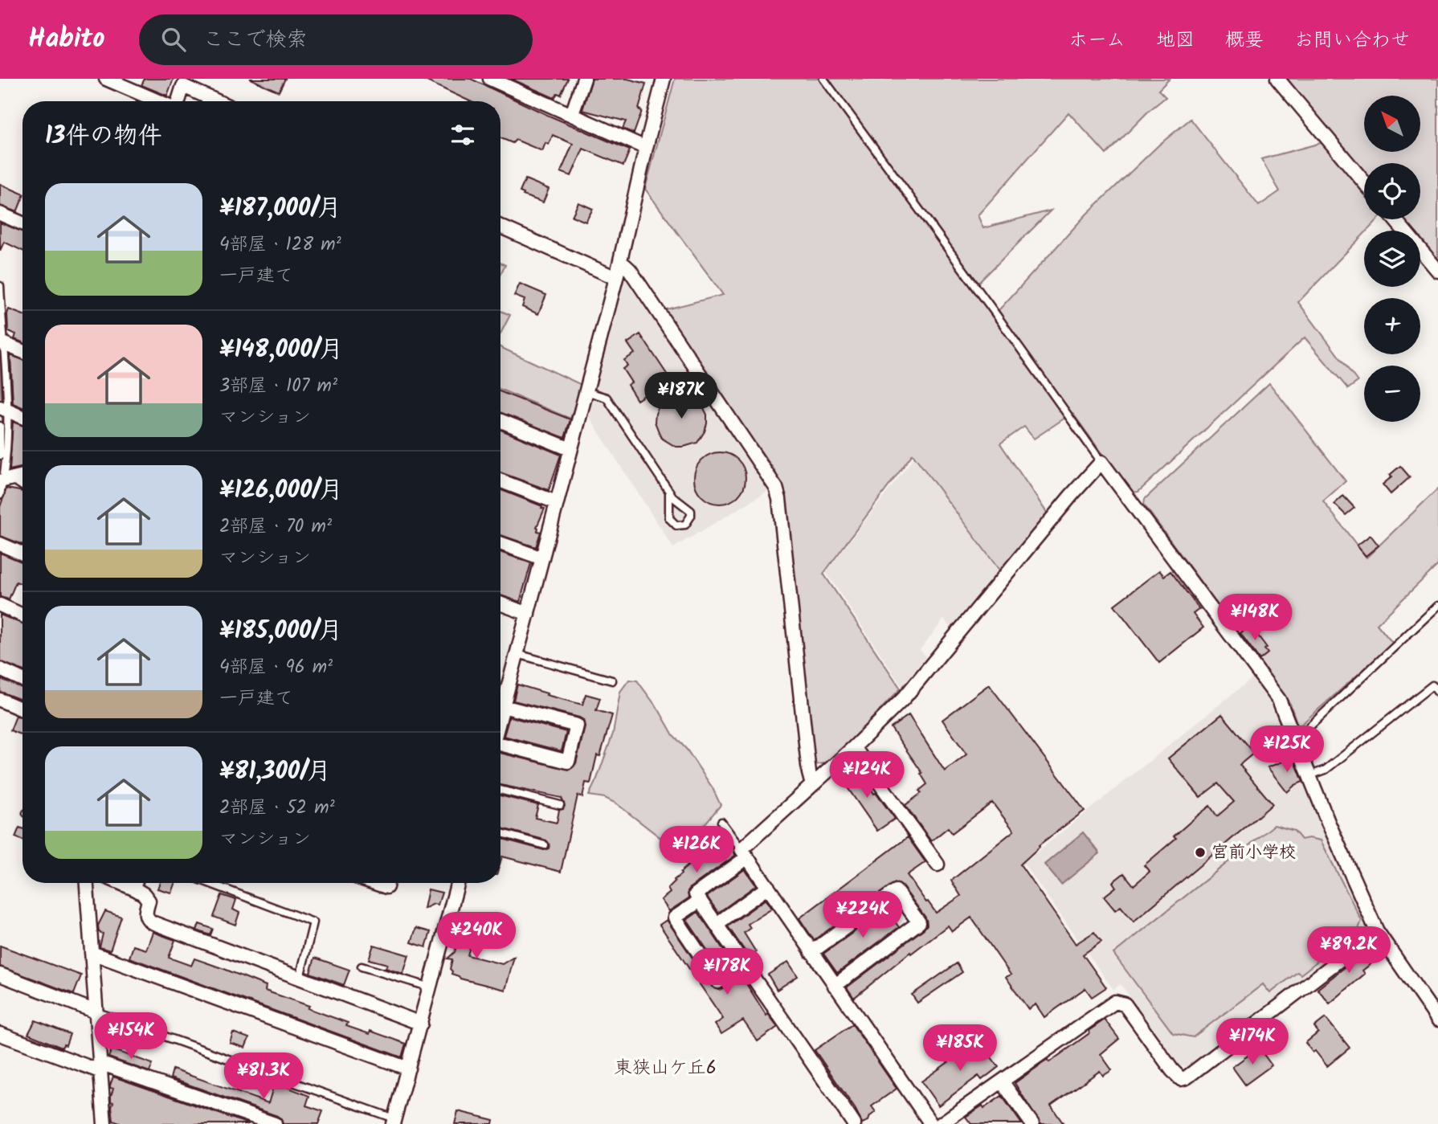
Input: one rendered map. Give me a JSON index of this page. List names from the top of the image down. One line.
{"districts":["東狭山ケ丘6"],"places":["宮前小学校"],"north":"top left","page":{"header":"Habito","search":"ここで検索","nav":["ホーム","地図","概要","お問い合わせ"],"map_buttons":["+","−"],"heading":"13件の物件","list":[{"name":"¥187,000/月","note":"4部屋 · 128 m² · 一戸建て"},{"name":"¥148,000/月","note":"3部屋 · 107 m² · マンション"},{"name":"¥126,000/月","note":"2部屋 · 70 m² · マンション"},{"name":"¥185,000/月","note":"4部屋 · 96 m² · 一戸建て"},{"name":"¥81,300/月","note":"2部屋 · 52 m² · マンション"}],"price":["¥187K","¥148K","¥125K","¥124K","¥126K","¥224K","¥240K","¥89.2K","¥178K","¥154K","¥174K","¥185K","¥81.3K"]}}
